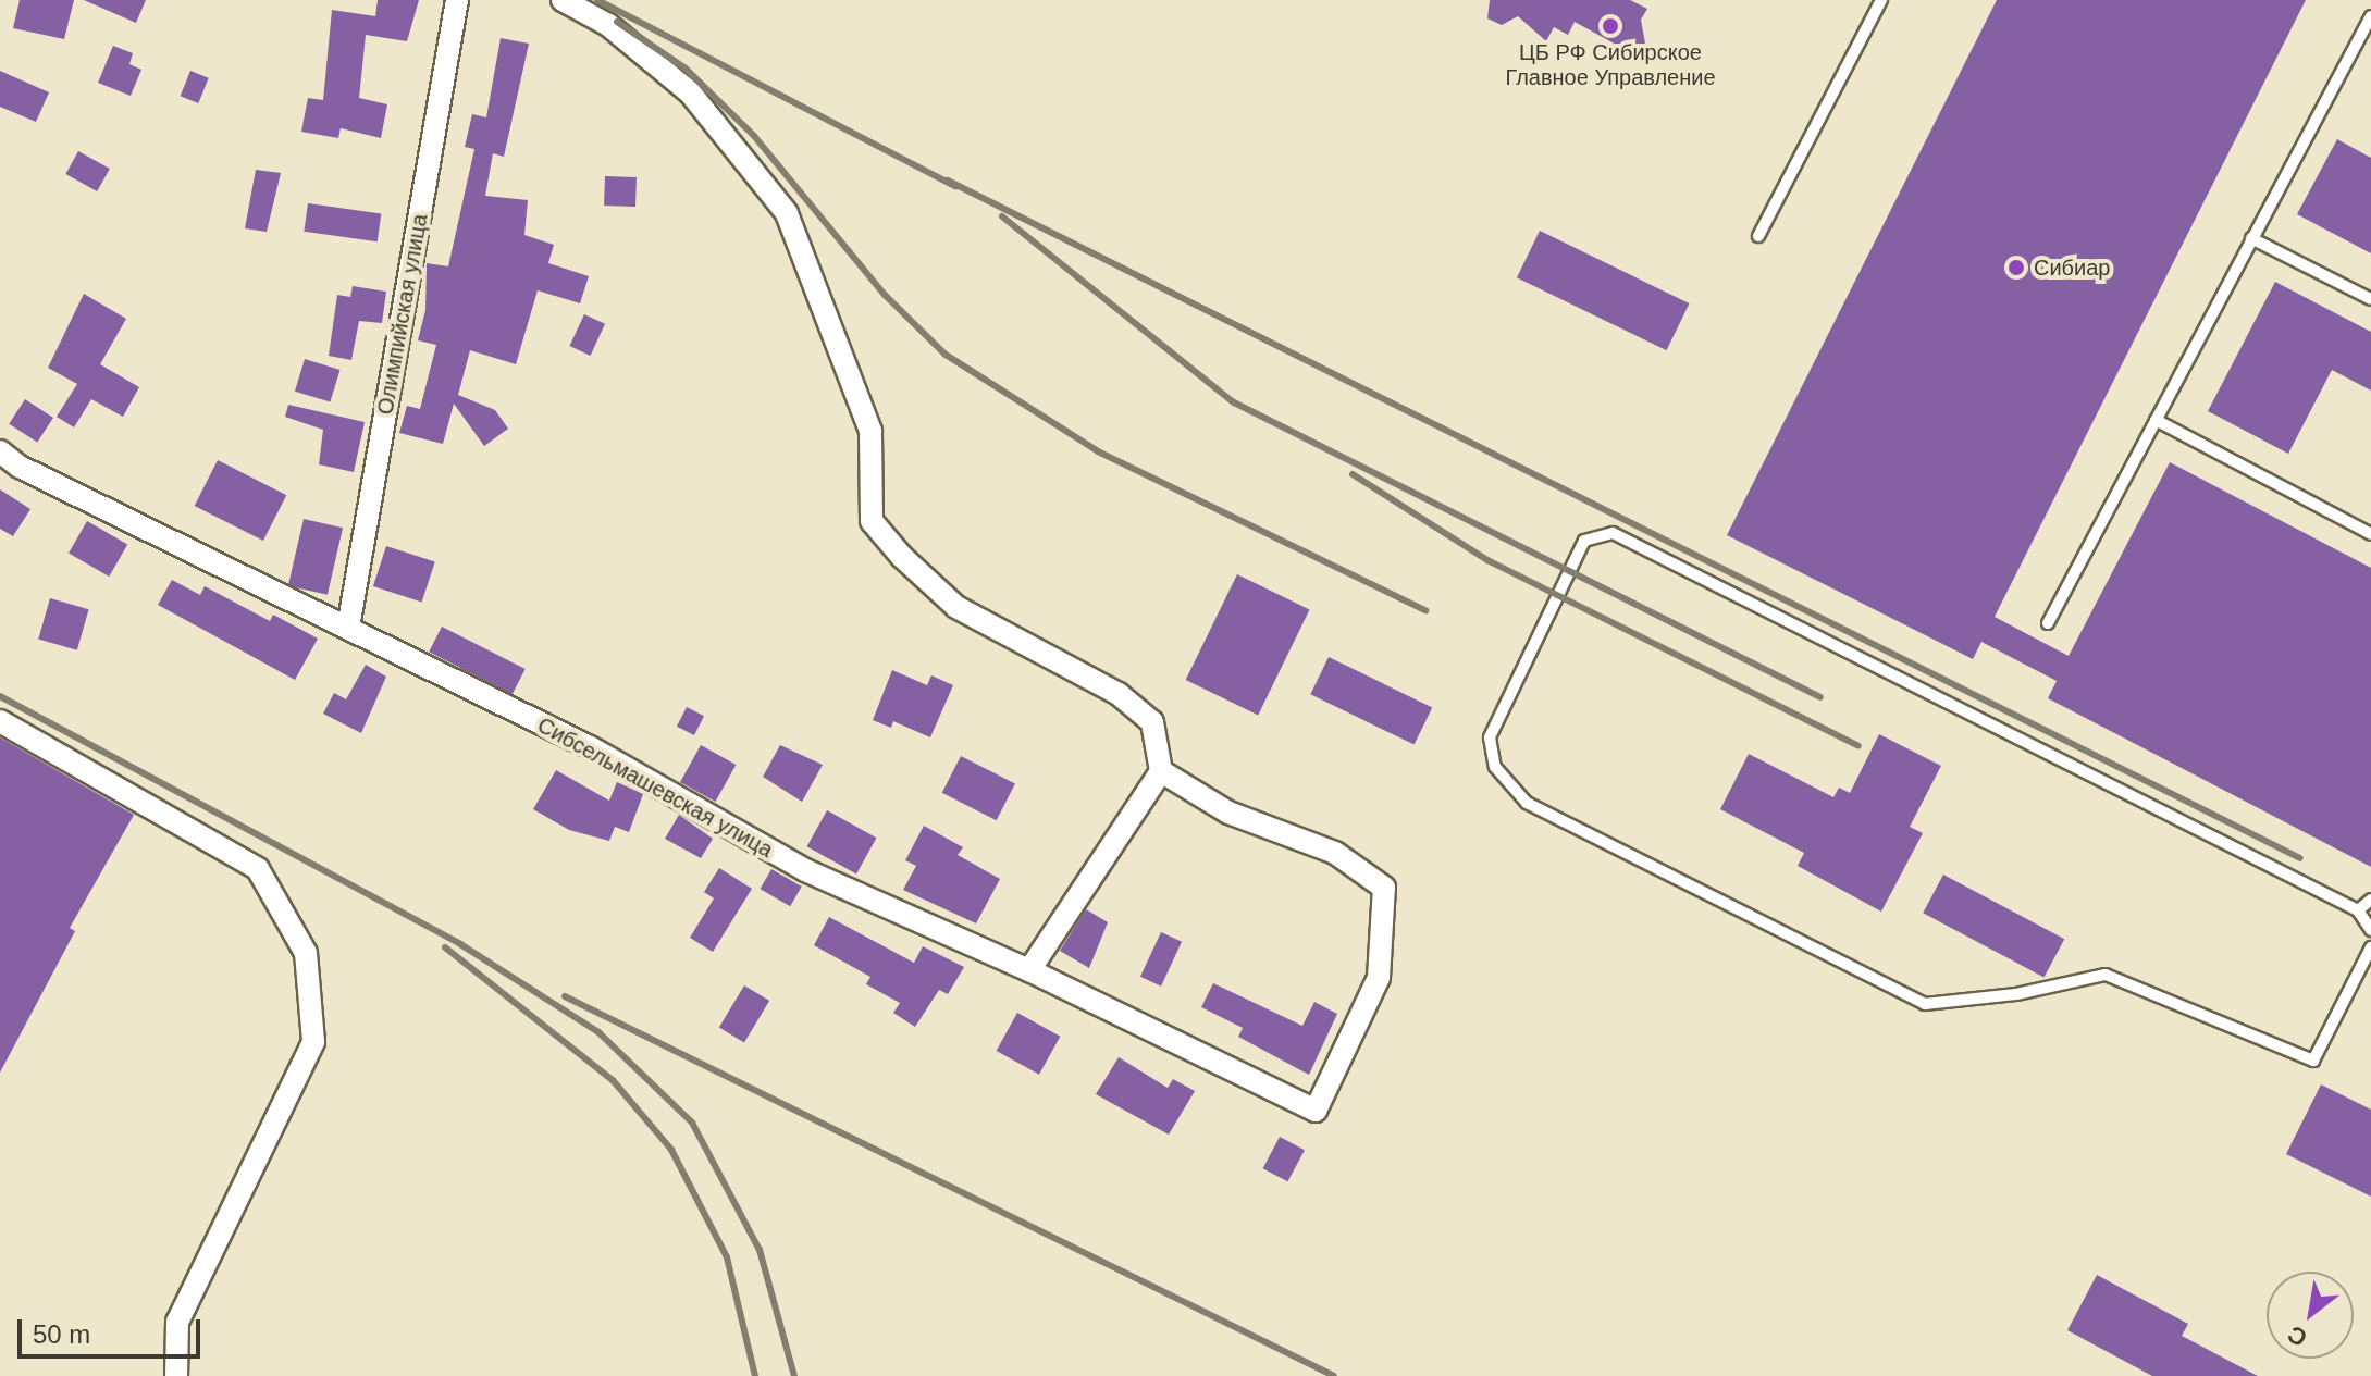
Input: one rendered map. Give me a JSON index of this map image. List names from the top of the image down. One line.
{"streets":{"street":["Олимпийская улица","Сибсельмашевская улица"]},"crossings":[["Олимпийская улица","Сибсельмашевская улица"]],"places":["ЦБ РФ Сибирское Главное Управление","Сибиар"],"scale_bar":"50 m","north":"bottom left"}
